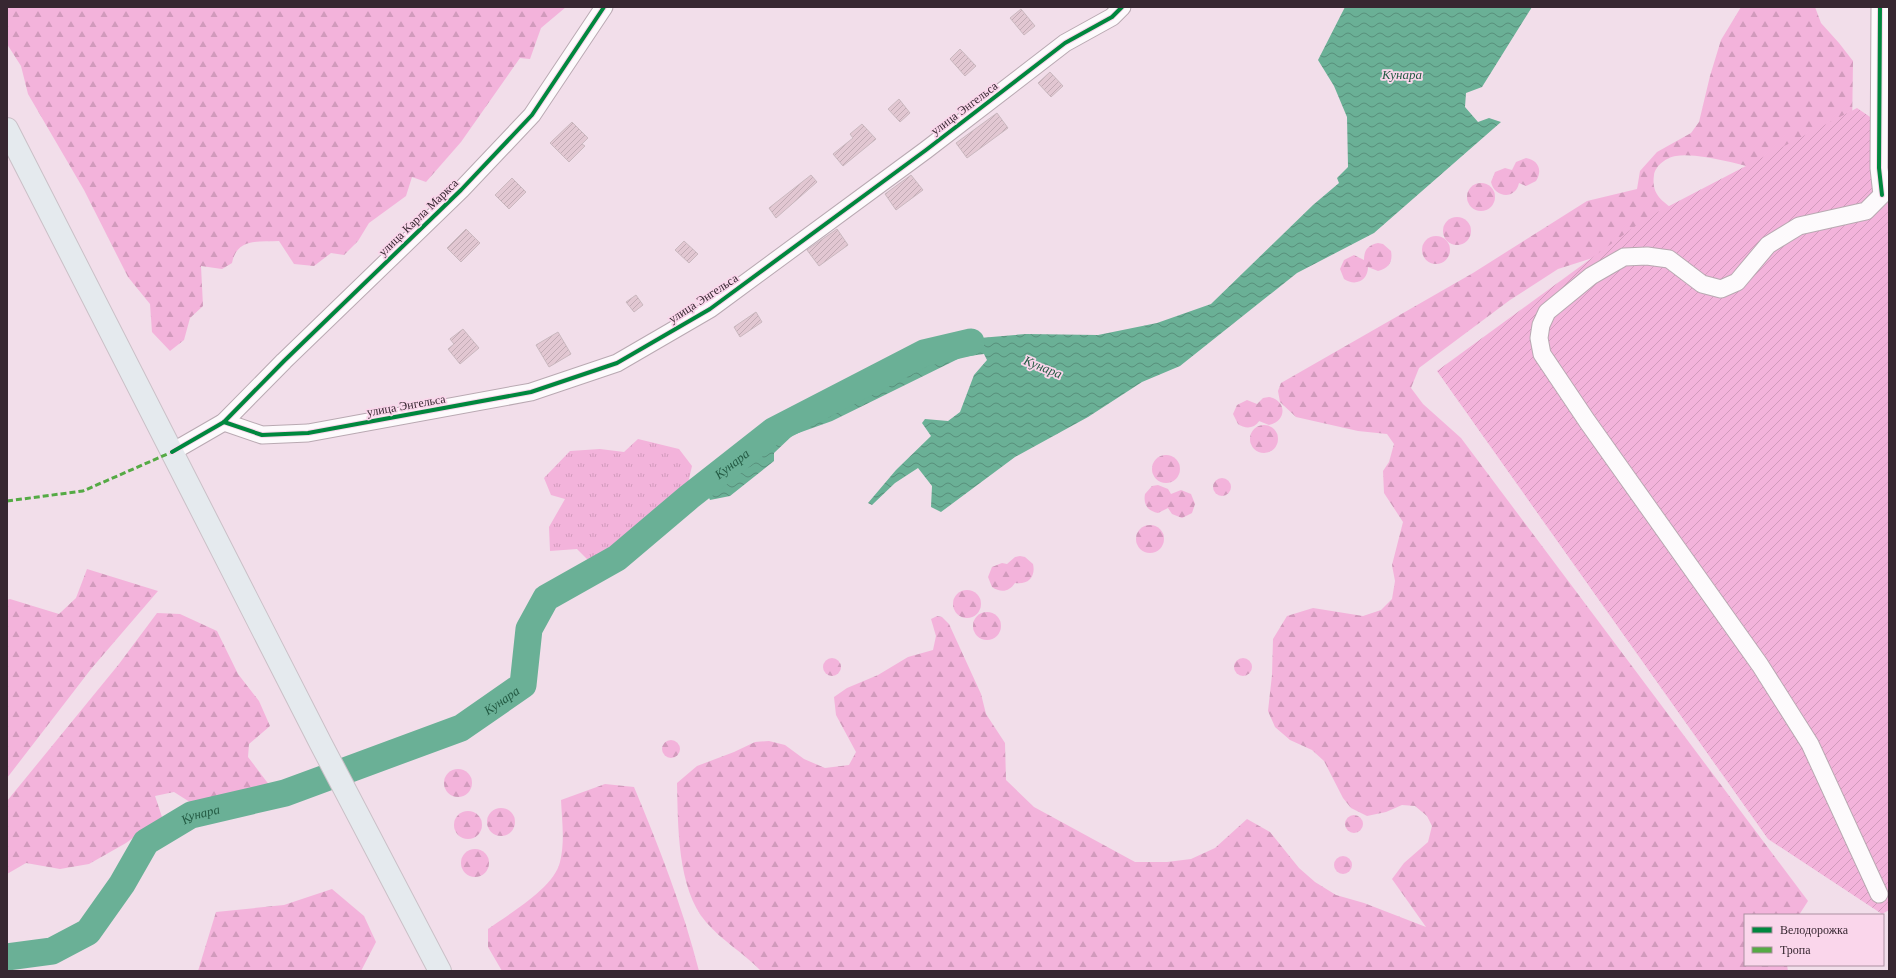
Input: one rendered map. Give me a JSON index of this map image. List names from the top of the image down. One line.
{"streets":{"street":["улица Энгельса","улица Карла Маркса"]},"crossings":[["улица Энгельса","улица Карла Маркса"]],"water":["Кунара"],"legend":["Велодорожка","Тропа"]}
